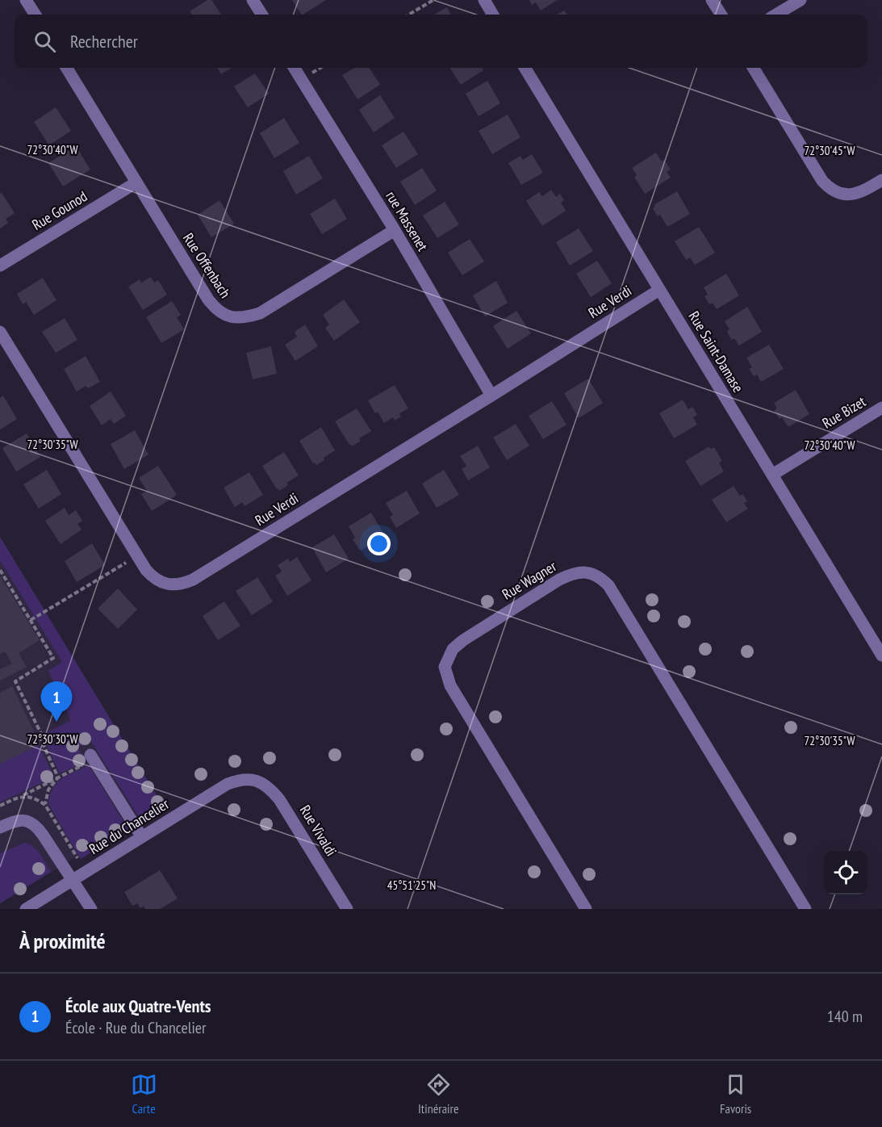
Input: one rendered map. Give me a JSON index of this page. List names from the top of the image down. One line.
{"streets":{"street":["Rue Gounod","rue Massenet","Rue Offenbach","Rue Verdi","Rue Saint-Damase","Rue Bizet","Rue Wagner","Rue du Chancelier","Rue Vivaldi"]},"crossings":[["Rue Gounod","Rue Offenbach"],["rue Massenet","Rue Offenbach"],["rue Massenet","Rue Verdi"],["Rue Verdi","Rue Saint-Damase"],["Rue Saint-Damase","Rue Bizet"],["Rue du Chancelier","Rue Vivaldi"]],"page":{"search":"Rechercher","pins":"1","heading":"À proximité","list":[{"mark":"1","name":"École aux Quatre-Vents","note":"École · Rue du Chancelier","value":"140 m"}],"nav":["Carte","Itinéraire","Favoris"]},"coordinates":["72°30'40\"W","72°30'45\"W","72°30'35\"W","72°30'30\"W","45°51'25\"N"]}
